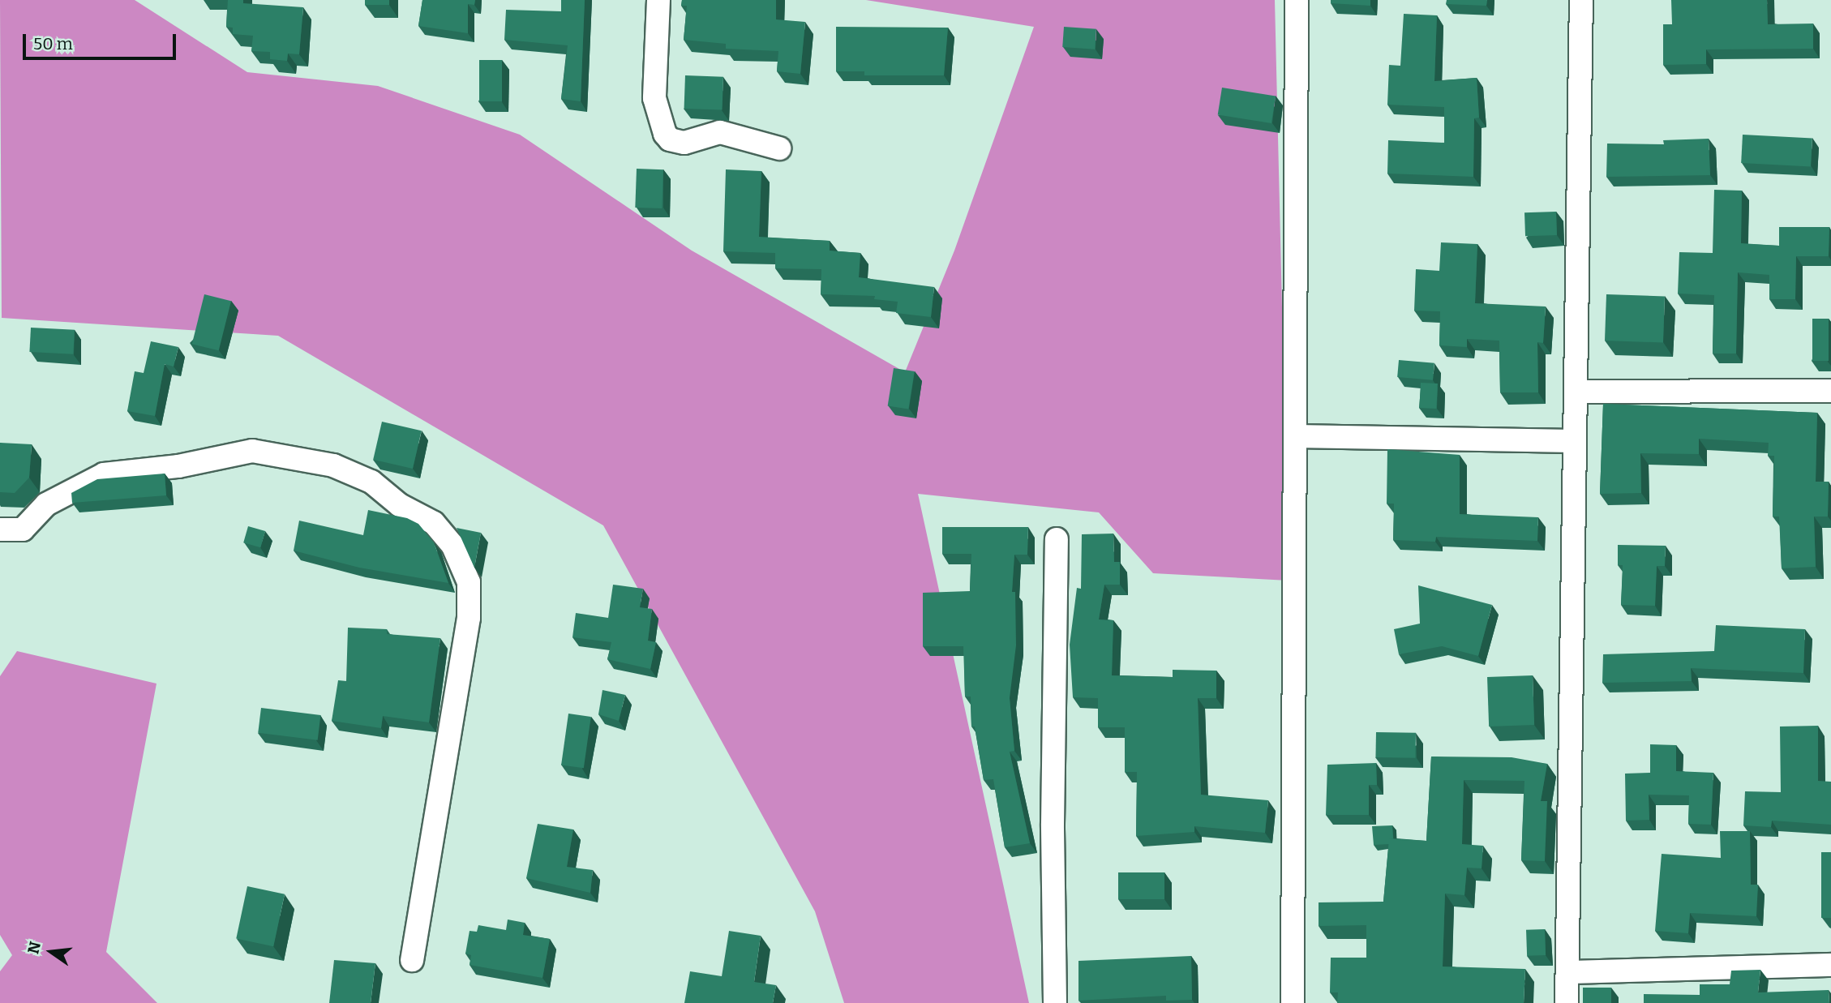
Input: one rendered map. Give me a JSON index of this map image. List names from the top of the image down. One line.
{"scale_bar":"50 m","north":"left"}
